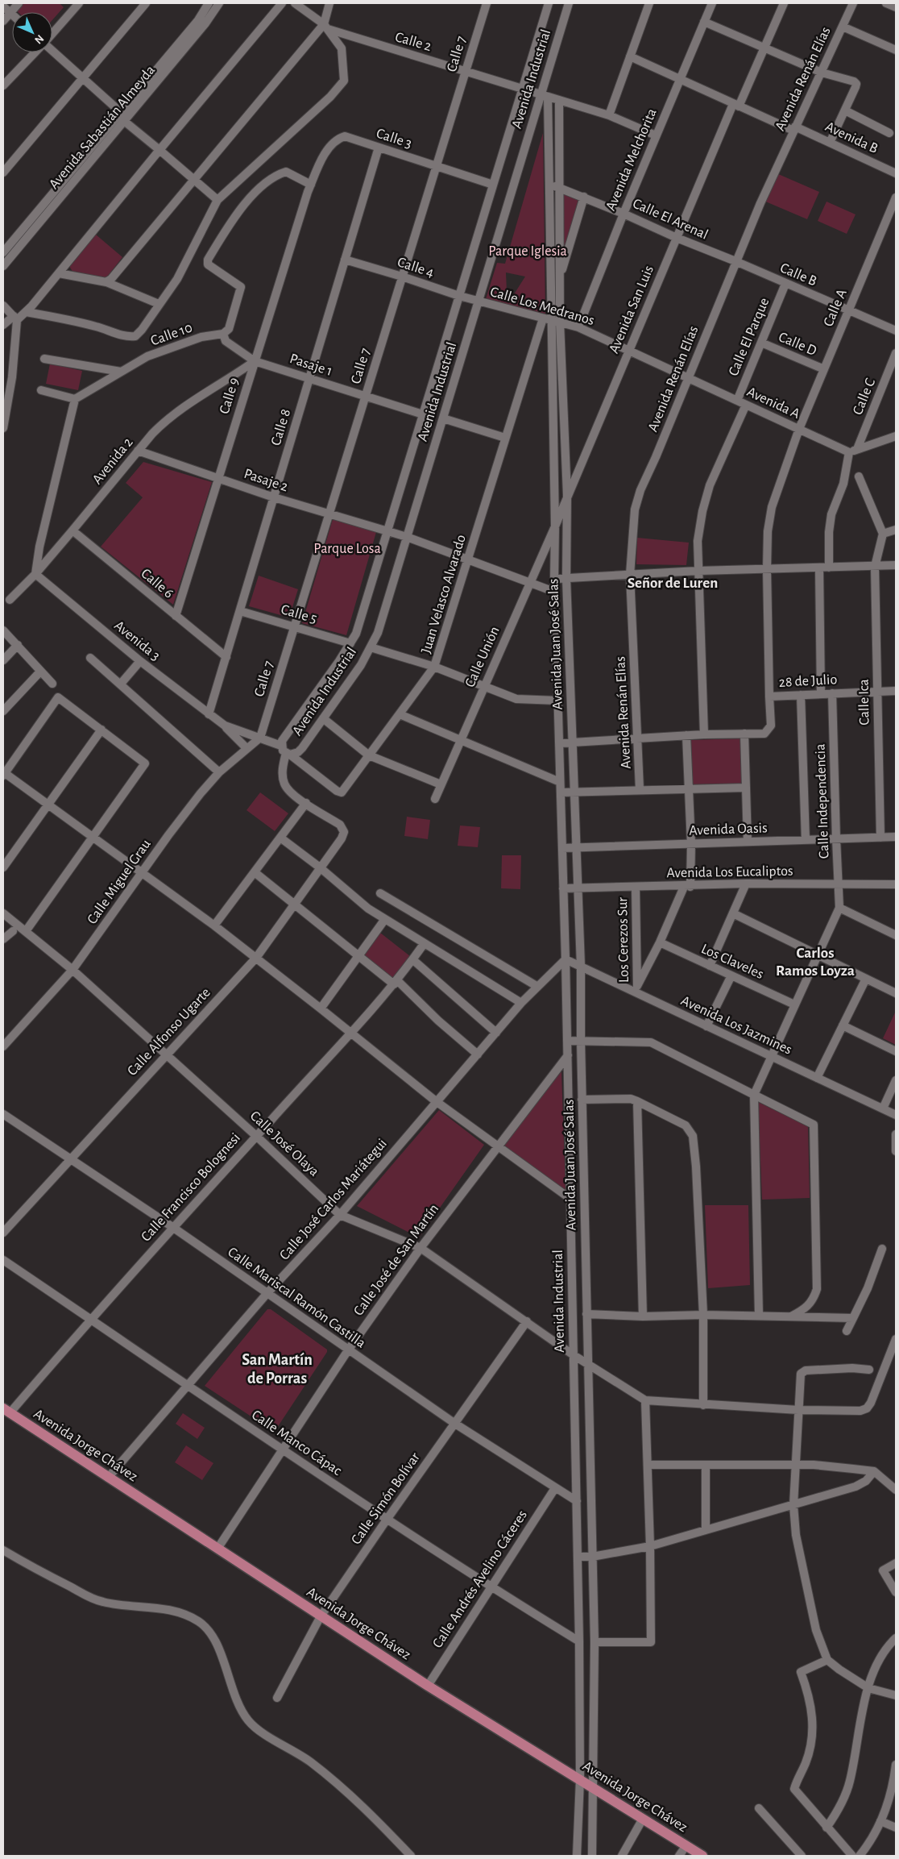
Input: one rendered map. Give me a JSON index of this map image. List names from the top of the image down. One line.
{"streets":{"main road":["Avenida Jorge Chávez"],"street":["Calle 2","Calle 7","Avenida Industrial","Avenida Renán Elías","Avenida Sabastián Almeyda","Avenida B","Calle 3","Avenida Melchorita","Calle El Arenal","Calle 4","Calle B","Calle Los Medranos","Calle A","Avenida San Luis","Calle 10","Calle El Parque","Calle D","Pasaje 1","Calle 9","Calle C","Avenida A","Calle 8","Avenida 2","Pasaje 2","Calle 6","Juan Velasco Alvarado","Calle 5","Avenida 3","Avenida Juan José Salas","Calle Unión","28 de Julio","Calle Ica","Calle Independencia","Avenida Oasis","Avenida Los Eucaliptos","Calle Miguel Grau","Los Cerezos Sur","Los Claveles","Avenida Los Jazmines","Calle Alfonso Ugarte","Calle José Olaya","Calle Francisco Bolognesi","Calle José Carlos Mariátegui","Calle José de San Martín","Calle Mariscal Ramón Castilla","Calle Manco Cápac","Calle Simón Bolívar","Calle Andrés Avelino Cáceres"]},"crossings":[["Calle 2","Calle 7"],["Calle 2","Avenida Industrial"],["Calle 2","Avenida Melchorita"],["Calle 2","Avenida Juan José Salas"],["Calle 7","Calle 3"],["Calle 7","Calle 4"],["Calle 7","Pasaje 1"],["Calle 7","Pasaje 2"],["Calle 7","Calle 5"],["Calle 7","Avenida 3"],["Calle 7","Calle Miguel Grau"],["Avenida Industrial","Calle 3"],["Avenida Industrial","Calle 4"],["Avenida Industrial","Calle Los Medranos"],["Avenida Industrial","Pasaje 1"],["Avenida Industrial","Pasaje 2"],["Avenida Industrial","Juan Velasco Alvarado"],["Avenida Industrial","Calle 5"],["Avenida Industrial","Avenida 3"],["Avenida Industrial","Avenida Juan José Salas"],["Avenida Industrial","Avenida Los Jazmines"],["Avenida Industrial","Calle José Olaya"],["Avenida Industrial","Calle José Carlos Mariátegui"],["Avenida Industrial","Calle José de San Martín"],["Avenida Industrial","Calle Mariscal Ramón Castilla"],["Avenida Industrial","Calle Manco Cápac"],["Avenida Renán Elías","Avenida B"],["Avenida Renán Elías","Calle El Arenal"],["Avenida Renán Elías","Calle B"],["Avenida Renán Elías","Calle Los Medranos"],["Avenida Renán Elías","Calle A"],["Avenida Renán Elías","Avenida A"],["Avenida B","Avenida Melchorita"],["Avenida B","Avenida San Luis"],["Calle 3","Calle 9"],["Calle 3","Calle 8"],["Avenida Melchorita","Calle El Arenal"],["Avenida Melchorita","Calle Los Medranos"],["Calle El Arenal","Calle B"],["Calle El Arenal","Avenida San Luis"],["Calle El Arenal","Avenida Juan José Salas"],["Calle 4","Calle Los Medranos"],["Calle 4","Calle 8"],["Calle B","Calle A"],["Calle B","Calle El Parque"],["Calle Los Medranos","Avenida San Luis"],["Calle Los Medranos","Avenida A"],["Calle Los Medranos","Juan Velasco Alvarado"],["Calle Los Medranos","Avenida Juan José Salas"],["Calle A","Calle D"],["Calle A","Avenida A"],["Calle A","Avenida Juan José Salas"],["Calle A","28 de Julio"],["Avenida San Luis","Avenida Juan José Salas"],["Avenida San Luis","Calle Unión"],["Calle 10","Pasaje 1"],["Calle El Parque","Calle D"],["Calle El Parque","Avenida A"],["Pasaje 1","Calle 9"],["Pasaje 1","Calle 8"],["Pasaje 1","Avenida 2"],["Calle 9","Avenida 2"],["Calle 9","Pasaje 2"],["Calle 9","Calle 6"],["Calle C","Avenida A"],["Calle 8","Pasaje 2"],["Calle 8","Calle 6"],["Calle 8","Calle 5"],["Calle 8","Avenida 3"],["Avenida 2","Pasaje 2"],["Avenida 2","Calle 6"],["Avenida 2","Avenida 3"],["Pasaje 2","Juan Velasco Alvarado"],["Pasaje 2","Avenida Juan José Salas"],["Pasaje 2","Calle Unión"],["Juan Velasco Alvarado","Avenida 3"],["Juan Velasco Alvarado","Avenida Juan José Salas"],["Avenida 3","Calle Miguel Grau"],["Avenida Juan José Salas","Calle Unión"],["Avenida Juan José Salas","Avenida Oasis"],["Avenida Juan José Salas","Avenida Los Eucaliptos"],["Avenida Juan José Salas","Avenida Los Jazmines"],["Avenida Juan José Salas","Calle José Olaya"],["Avenida Juan José Salas","Calle José Carlos Mariátegui"],["Avenida Juan José Salas","Avenida Jorge Chávez"],["28 de Julio","Calle Ica"],["28 de Julio","Calle Independencia"],["Calle Ica","Avenida Oasis"],["Calle Independencia","Avenida Oasis"],["Calle Independencia","Avenida Los Eucaliptos"],["Avenida Los Eucaliptos","Los Cerezos Sur"],["Calle Miguel Grau","Calle José Olaya"],["Los Cerezos Sur","Avenida Los Jazmines"],["Avenida Los Jazmines","Calle José Carlos Mariátegui"],["Calle Alfonso Ugarte","Calle José Olaya"],["Calle Alfonso Ugarte","Calle Mariscal Ramón Castilla"],["Calle José Olaya","Calle Francisco Bolognesi"],["Calle José Olaya","Calle José Carlos Mariátegui"],["Calle José Olaya","Calle José de San Martín"],["Calle José Olaya","Calle Simón Bolívar"],["Calle Francisco Bolognesi","Calle Mariscal Ramón Castilla"],["Calle Francisco Bolognesi","Calle Manco Cápac"],["Calle Francisco Bolognesi","Avenida Jorge Chávez"],["Calle José Carlos Mariátegui","Calle Mariscal Ramón Castilla"],["Calle José Carlos Mariátegui","Calle Manco Cápac"],["Calle José Carlos Mariátegui","Avenida Jorge Chávez"],["Calle José de San Martín","Calle Mariscal Ramón Castilla"],["Calle José de San Martín","Calle Manco Cápac"],["Calle José de San Martín","Avenida Jorge Chávez"],["Calle Mariscal Ramón Castilla","Calle Simón Bolívar"],["Calle Mariscal Ramón Castilla","Calle Andrés Avelino Cáceres"],["Calle Manco Cápac","Calle Simón Bolívar"],["Calle Manco Cápac","Calle Andrés Avelino Cáceres"],["Avenida Jorge Chávez","Calle Simón Bolívar"],["Avenida Jorge Chávez","Calle Andrés Avelino Cáceres"]],"districts":["Señor de Luren","Carlos Ramos Loyza","San Martín de Porras"],"parks":["Parque Iglesia","Parque Losa"],"north":"bottom right"}
